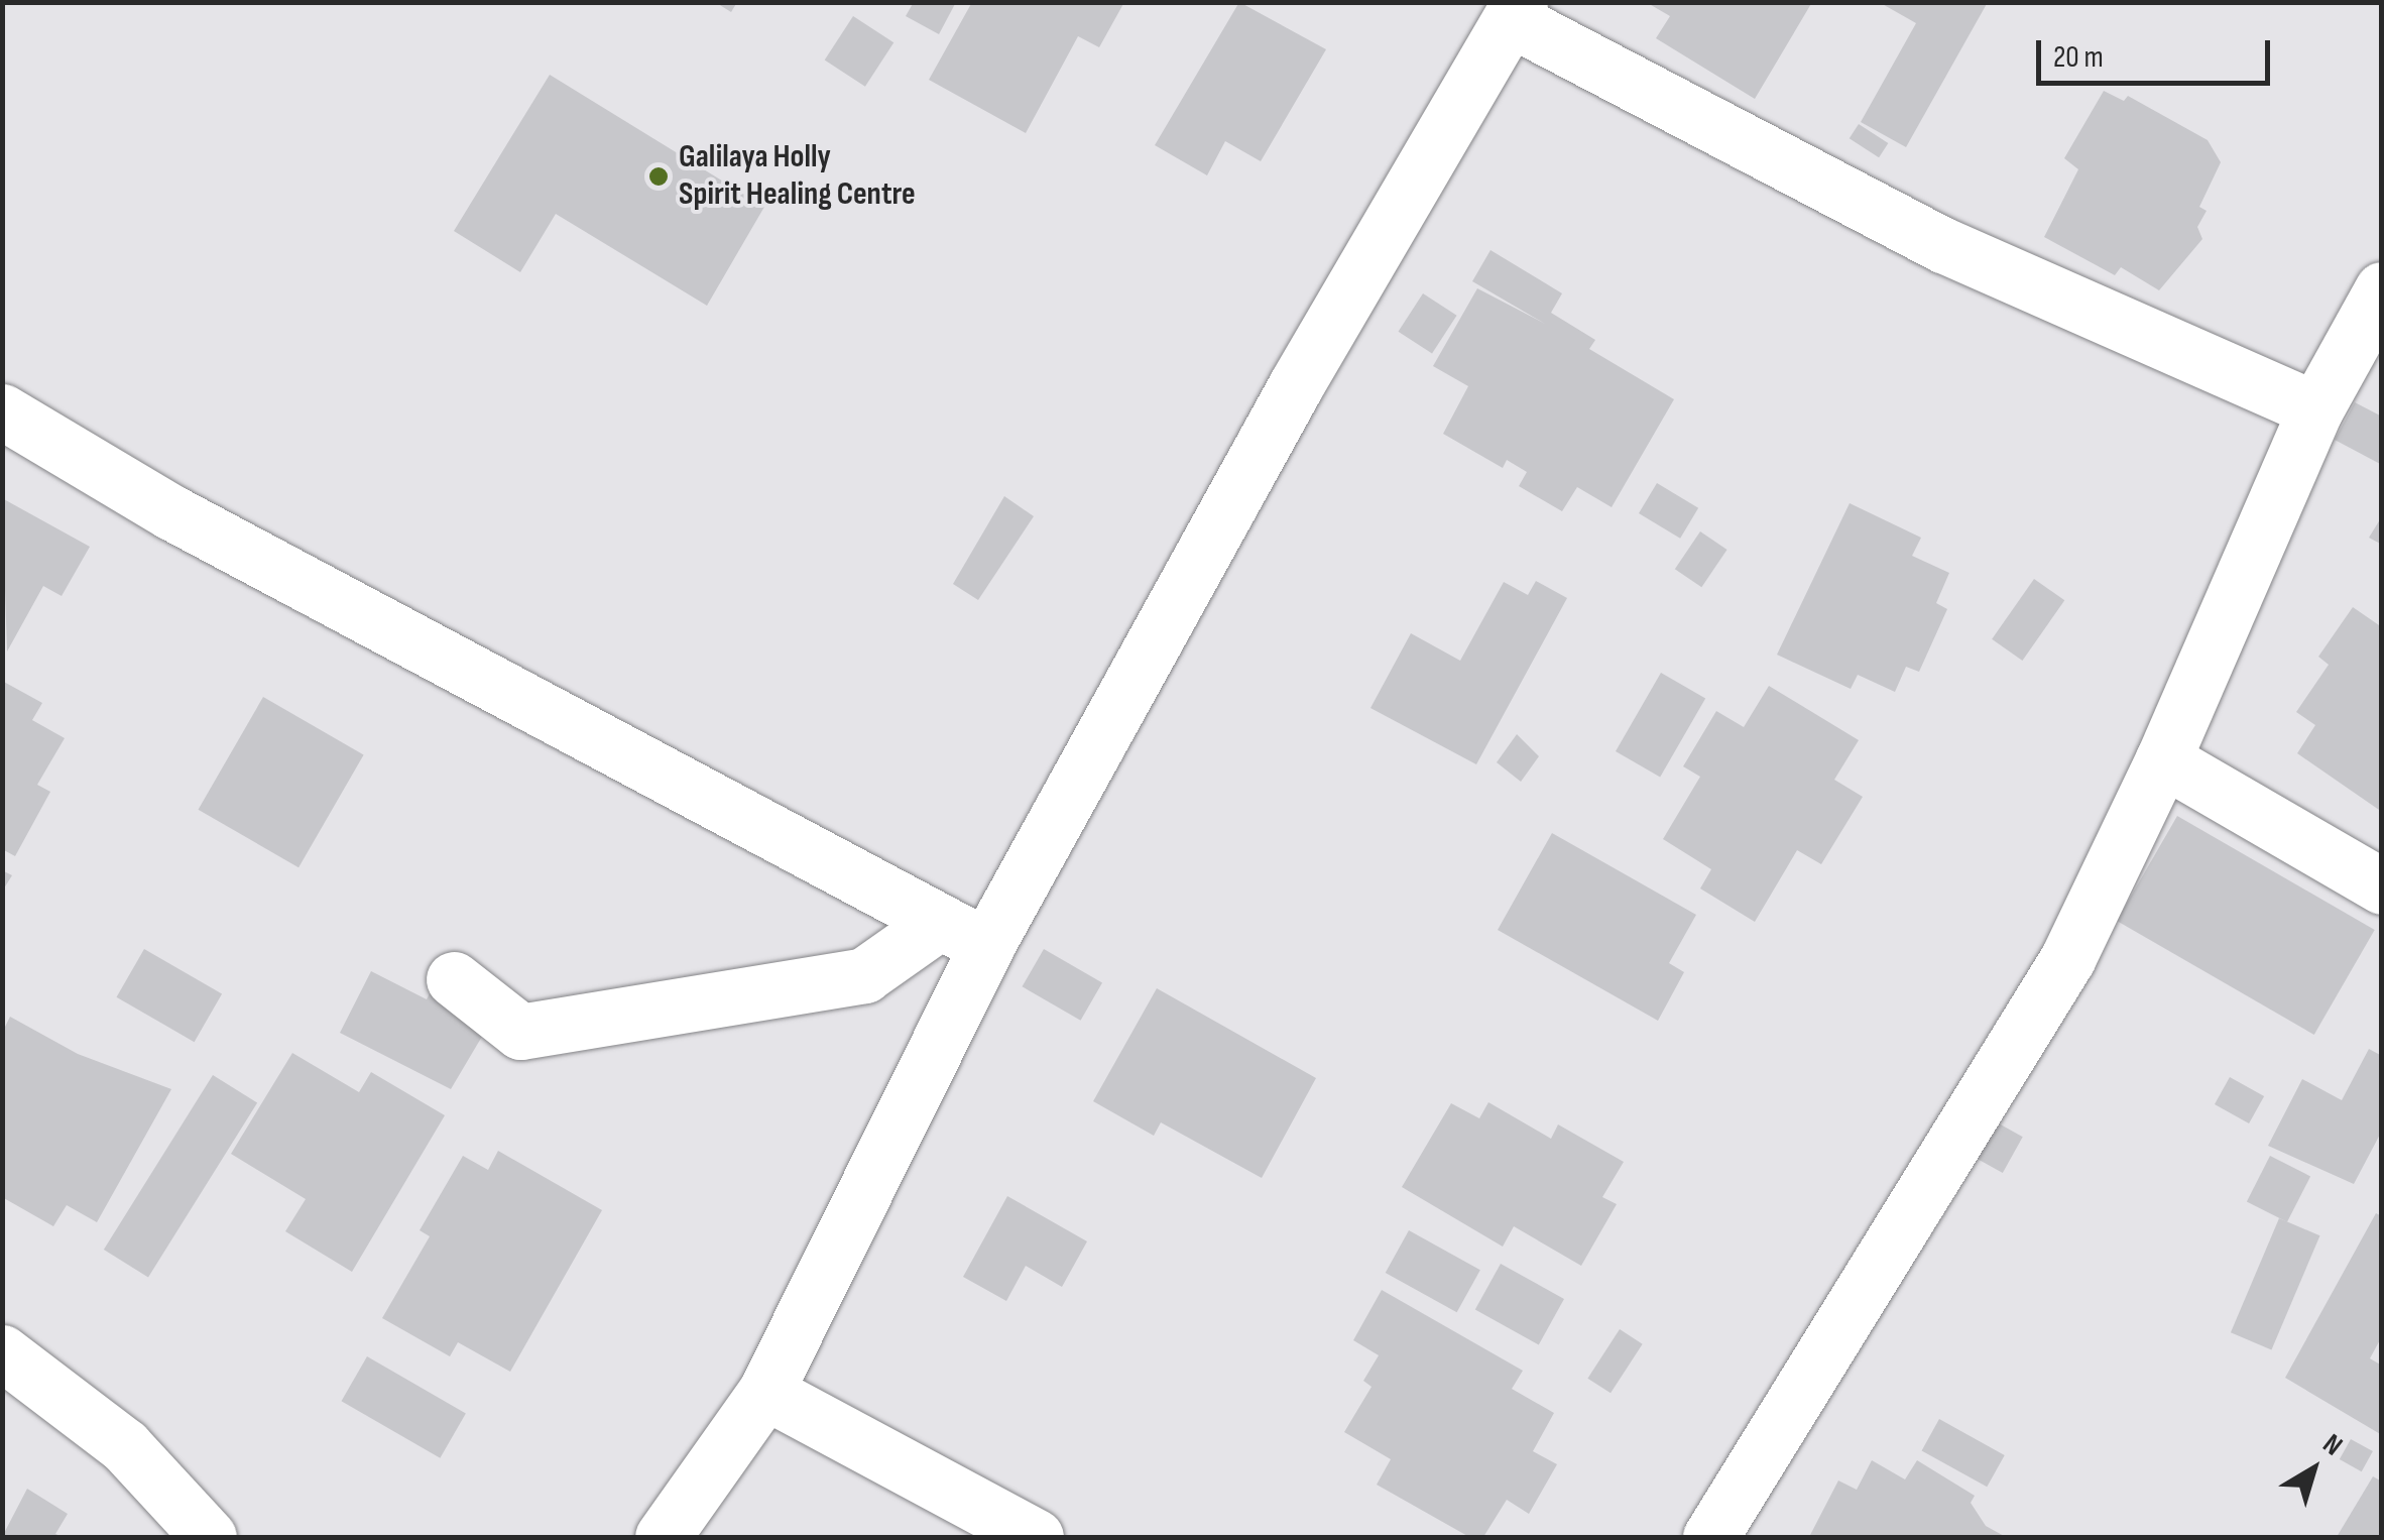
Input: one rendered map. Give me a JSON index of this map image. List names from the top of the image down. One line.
{"places":["Galilaya Holly Spirit Healing Centre"],"scale_bar":"20 m","north":"top right"}
